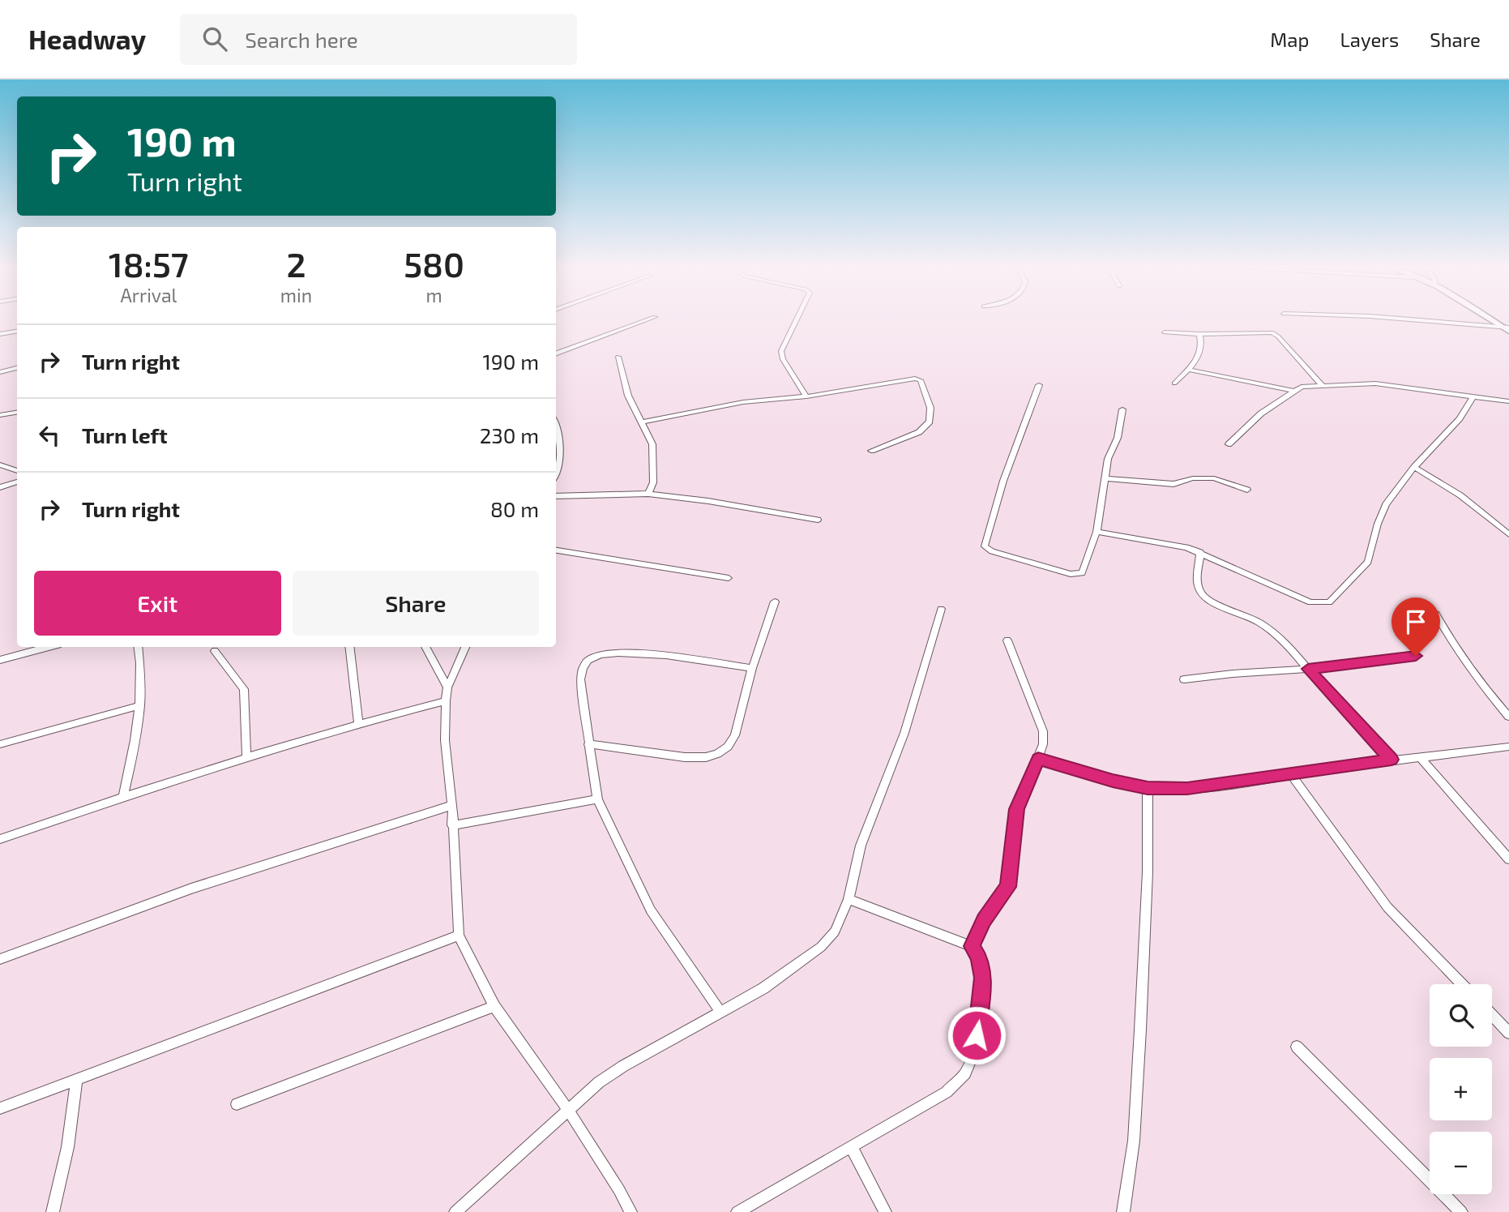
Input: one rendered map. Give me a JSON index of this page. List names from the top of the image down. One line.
{"page":{"header":"Headway","search":"Search here","nav":["Map","Layers","Share"],"turn":["190 m","Turn right"],"eta":["18:57","Arrival","2","min","580","m"],"list":[{"name":"Turn right","value":"190 m"},{"name":"Turn left","value":"230 m"},{"name":"Turn right","value":"80 m"}],"buttons":["Exit","Share"],"map_buttons":["+","−"]}}
